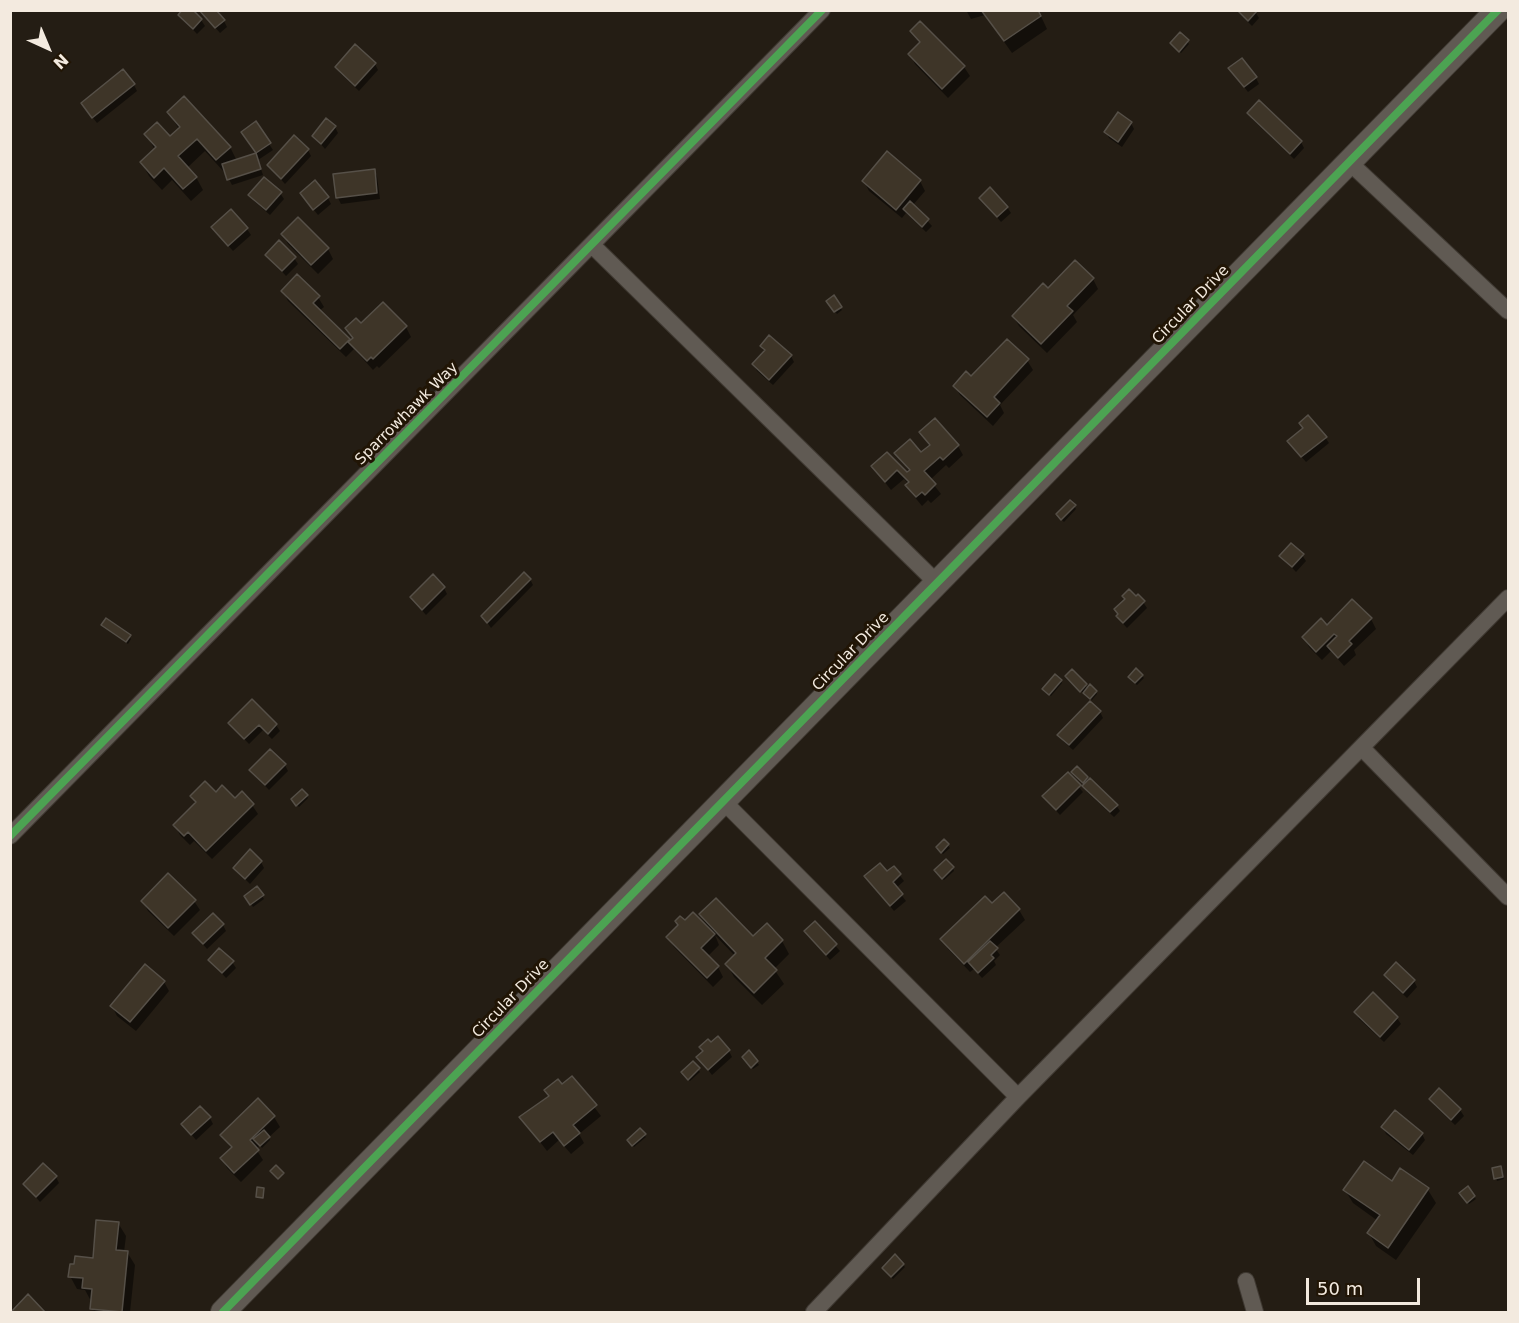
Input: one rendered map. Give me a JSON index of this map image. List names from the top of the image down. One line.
{"streets":{"street":["Circular Drive","Sparrowhawk Way"]},"scale_bar":"50 m","north":"bottom right"}
